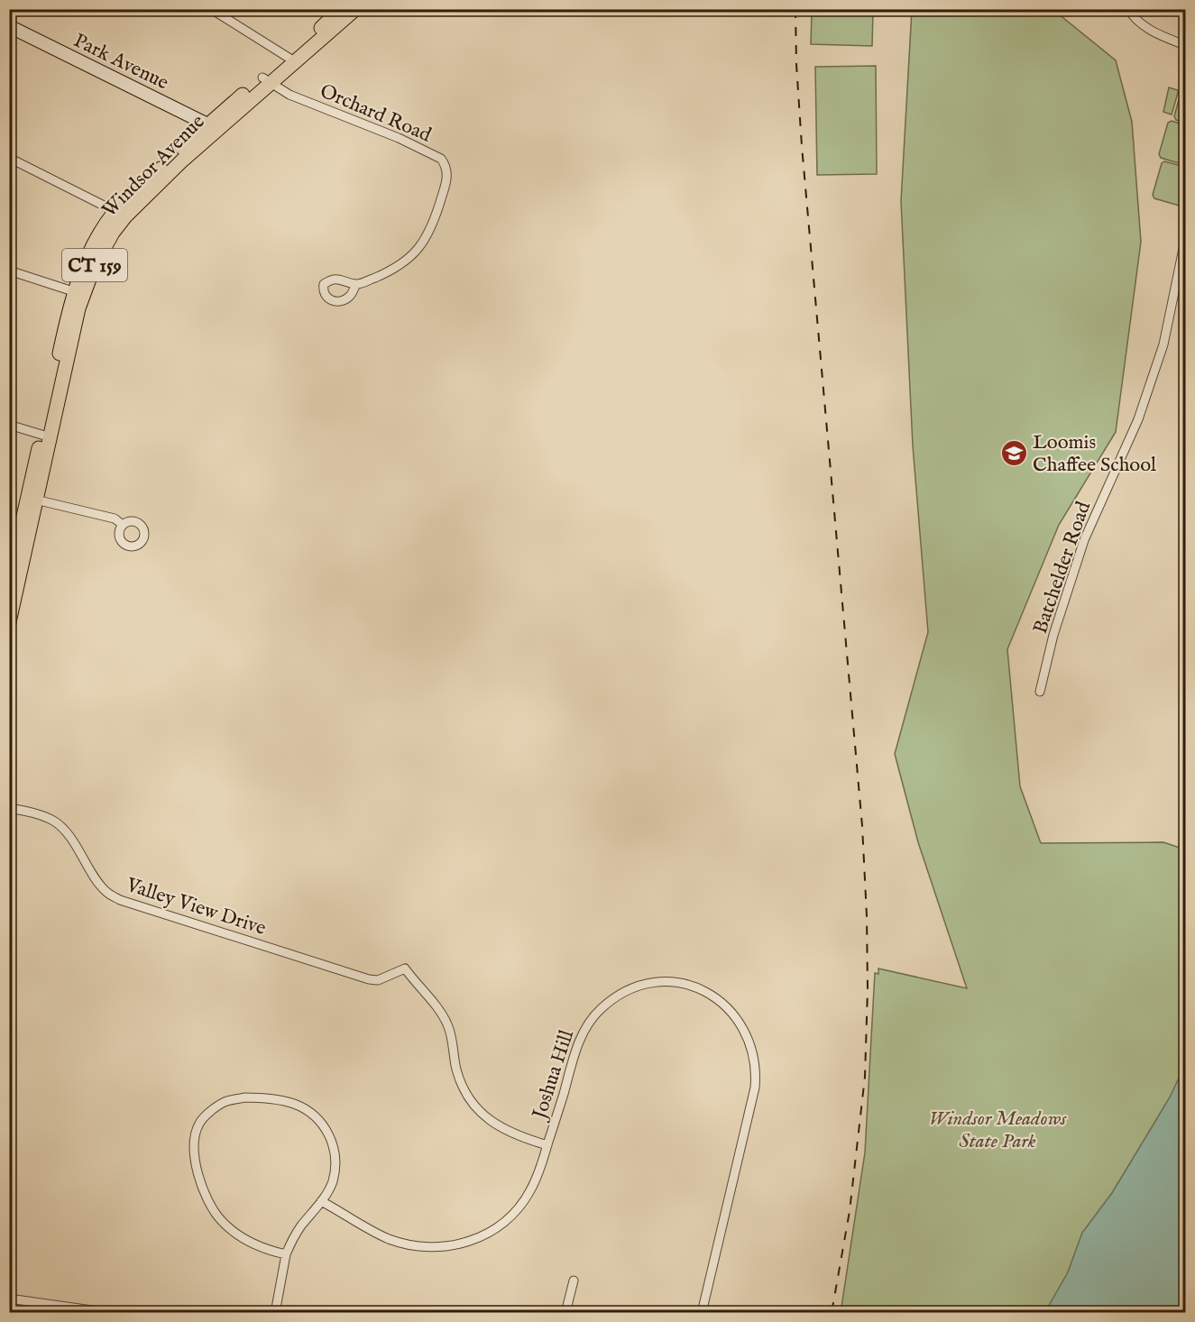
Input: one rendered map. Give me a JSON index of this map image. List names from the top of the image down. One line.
{"streets":{"main road":["Park Avenue","Windsor Avenue","CT 159"],"street":["Orchard Road","Batchelder Road","Valley View Drive","Joshua Hill"]},"crossings":[["Park Avenue","Windsor Avenue"],["Orchard Road","Windsor Avenue"],["Valley View Drive","Joshua Hill"]],"parks":["Windsor Meadows State Park"],"places":{"school or university":["Loomis Chaffee School"]}}
